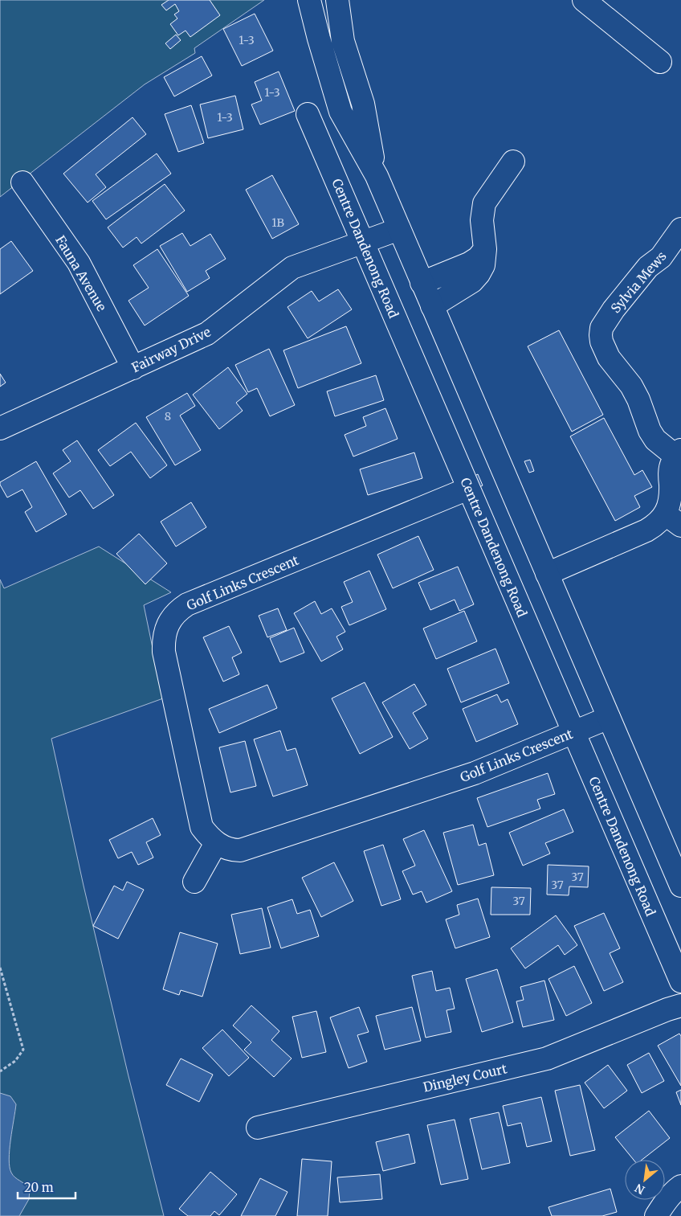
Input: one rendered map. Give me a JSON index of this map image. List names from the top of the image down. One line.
{"streets":{"street":["Centre Dandenong Road","Fauna Avenue","Sylvia Mews","Fairway Drive","Golf Links Crescent","Dingley Court"]},"crossings":[["Centre Dandenong Road","Fairway Drive"],["Centre Dandenong Road","Golf Links Crescent"],["Fauna Avenue","Fairway Drive"]],"house_numbers":["1-3","1-3","1-3","1B","8","37","37","37"],"scale_bar":"20 m","north":"bottom left"}
